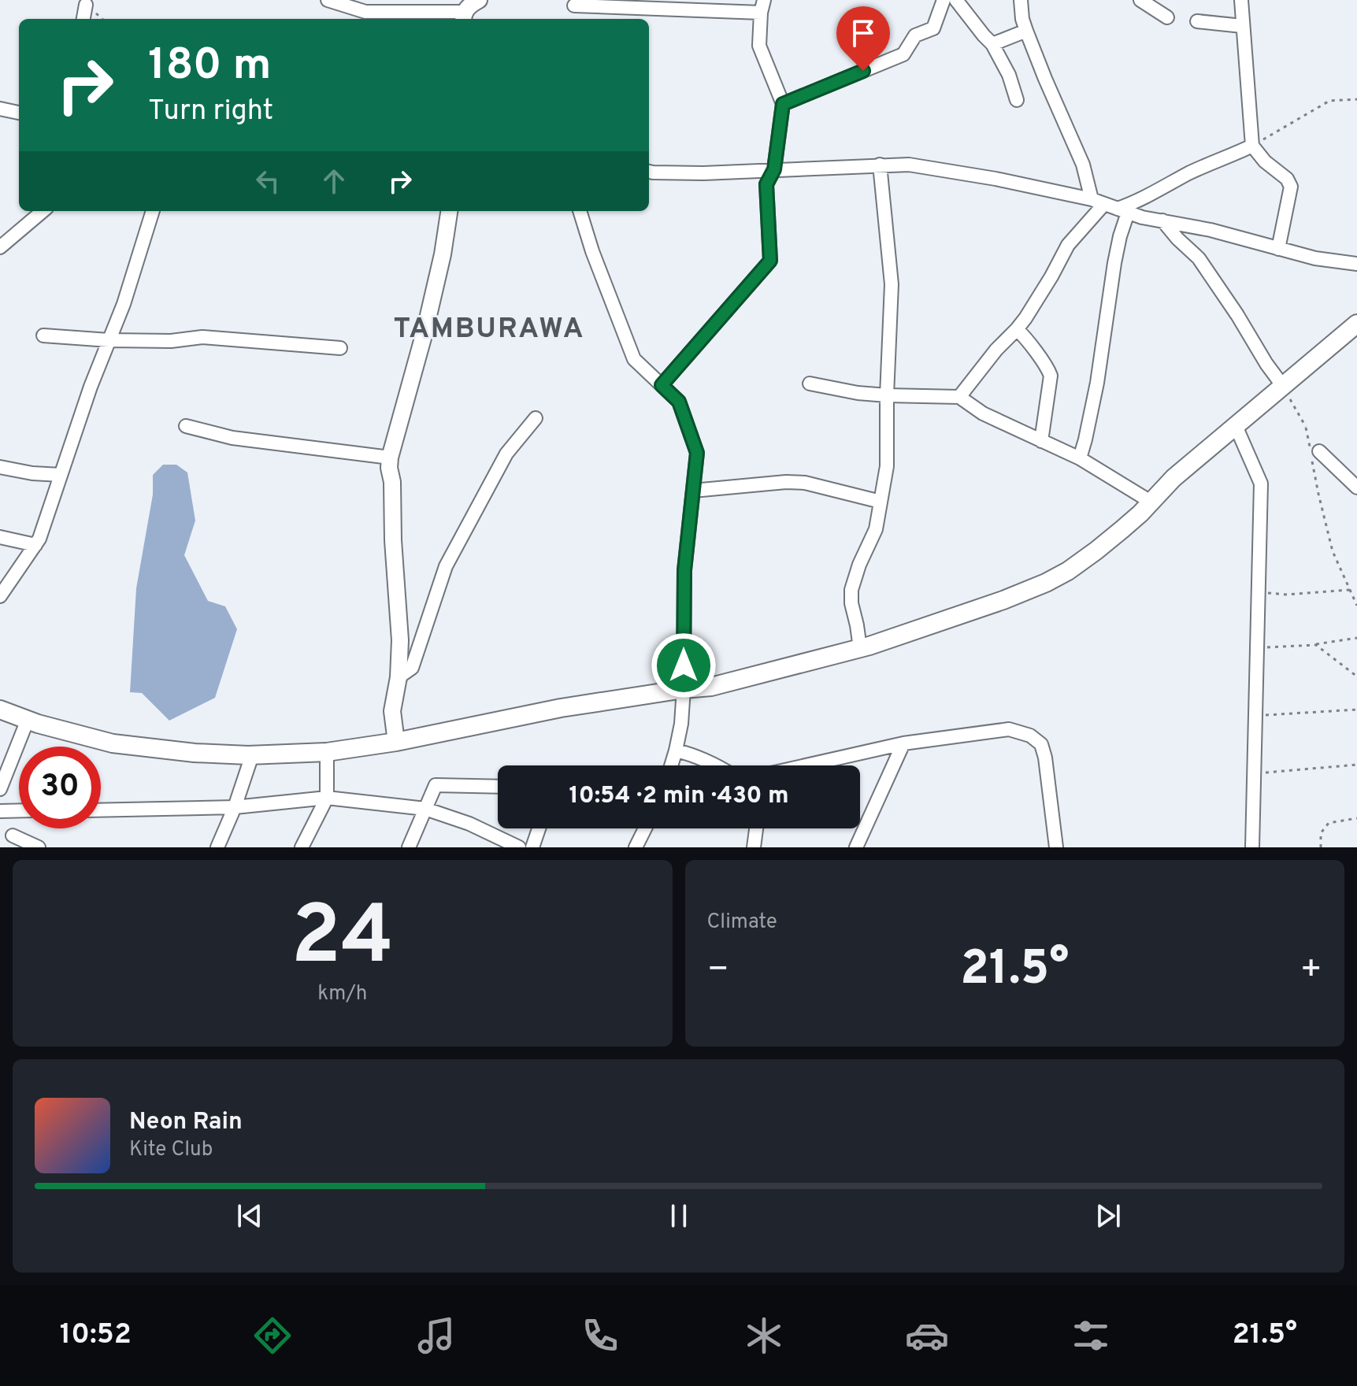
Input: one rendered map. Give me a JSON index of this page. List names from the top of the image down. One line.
{"districts":["TAMBURAWA"],"page":{"turn":["180 m","Turn right"],"limit":"30","trip":"10:54 · 2 min · 430 m","tile":[["24","km/h"],"Climate"],"heat":["−","21.5°","+"],"song":["Neon Rain","Kite Club"],"tabs":["10:52","21.5°"]}}
